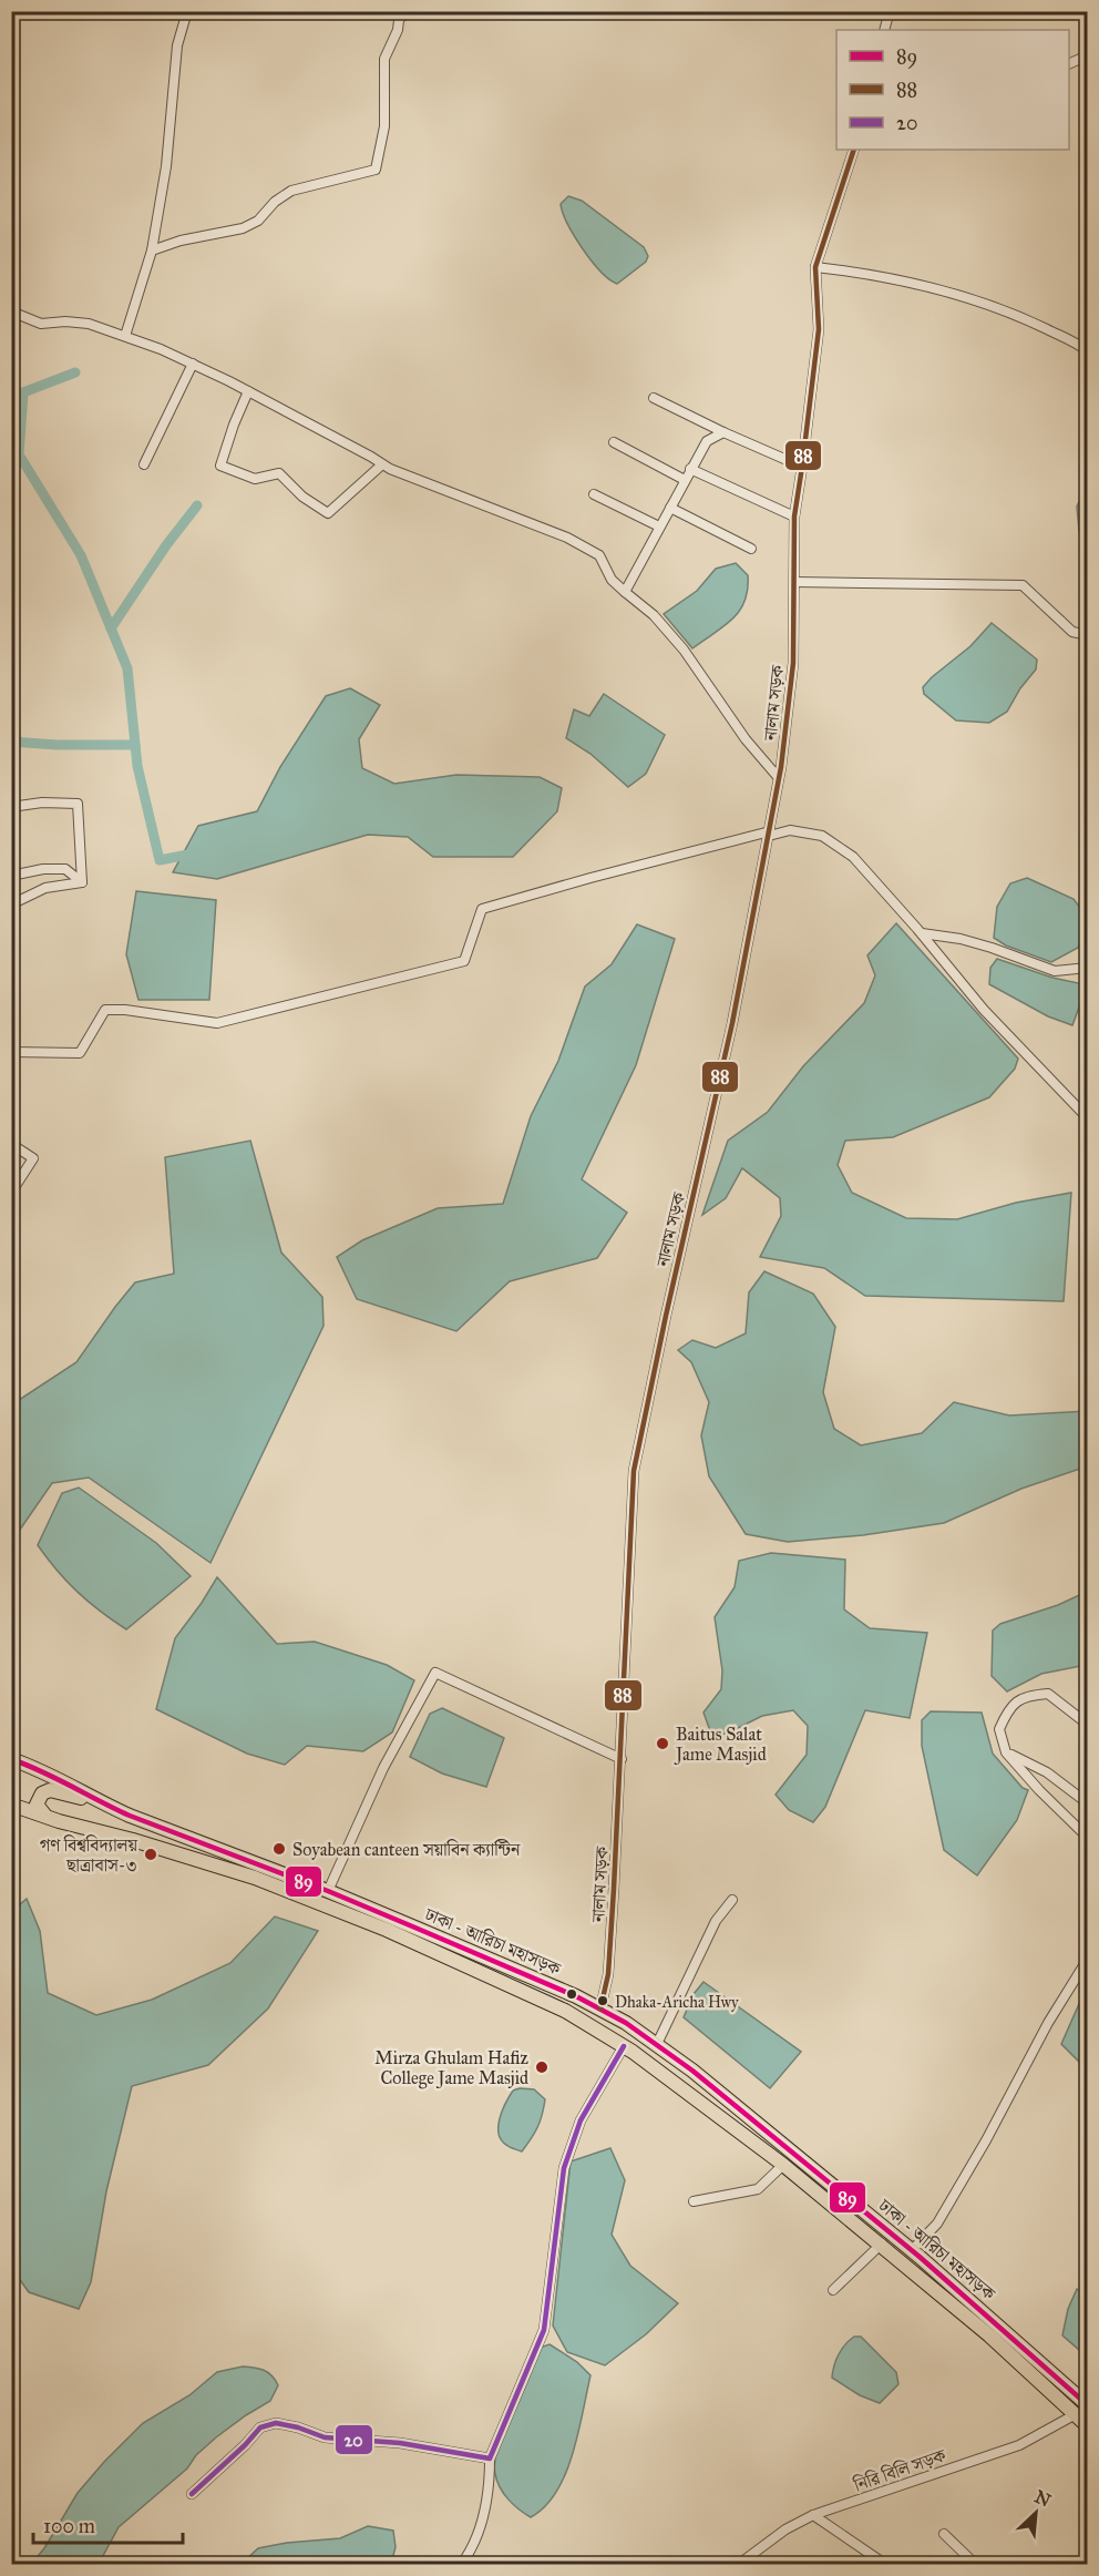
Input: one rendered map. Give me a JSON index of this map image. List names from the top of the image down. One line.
{"streets":{"highway":["ঢাকা - আরিচা মহাসড়ক"],"street":["নালাম সড়ক","নিরি বিলি সড়ক"]},"crossings":[["নালাম সড়ক","ঢাকা - আরিচা মহাসড়ক"]],"places":["Baitus Salat Jame Masjid","Soyabean canteen সয়াবিন ক্যান্টিন","গণ বিশ্ববিদ্যালয় ছাত্রাবাস-৩","Dhaka-Aricha Hwy","Mirza Ghulam Hafiz College Jame Masjid"],"lines":["transit line 88","transit line 89","transit line 20"],"legend":["89","88","20"],"scale_bar":"100 m","north":"top right"}
